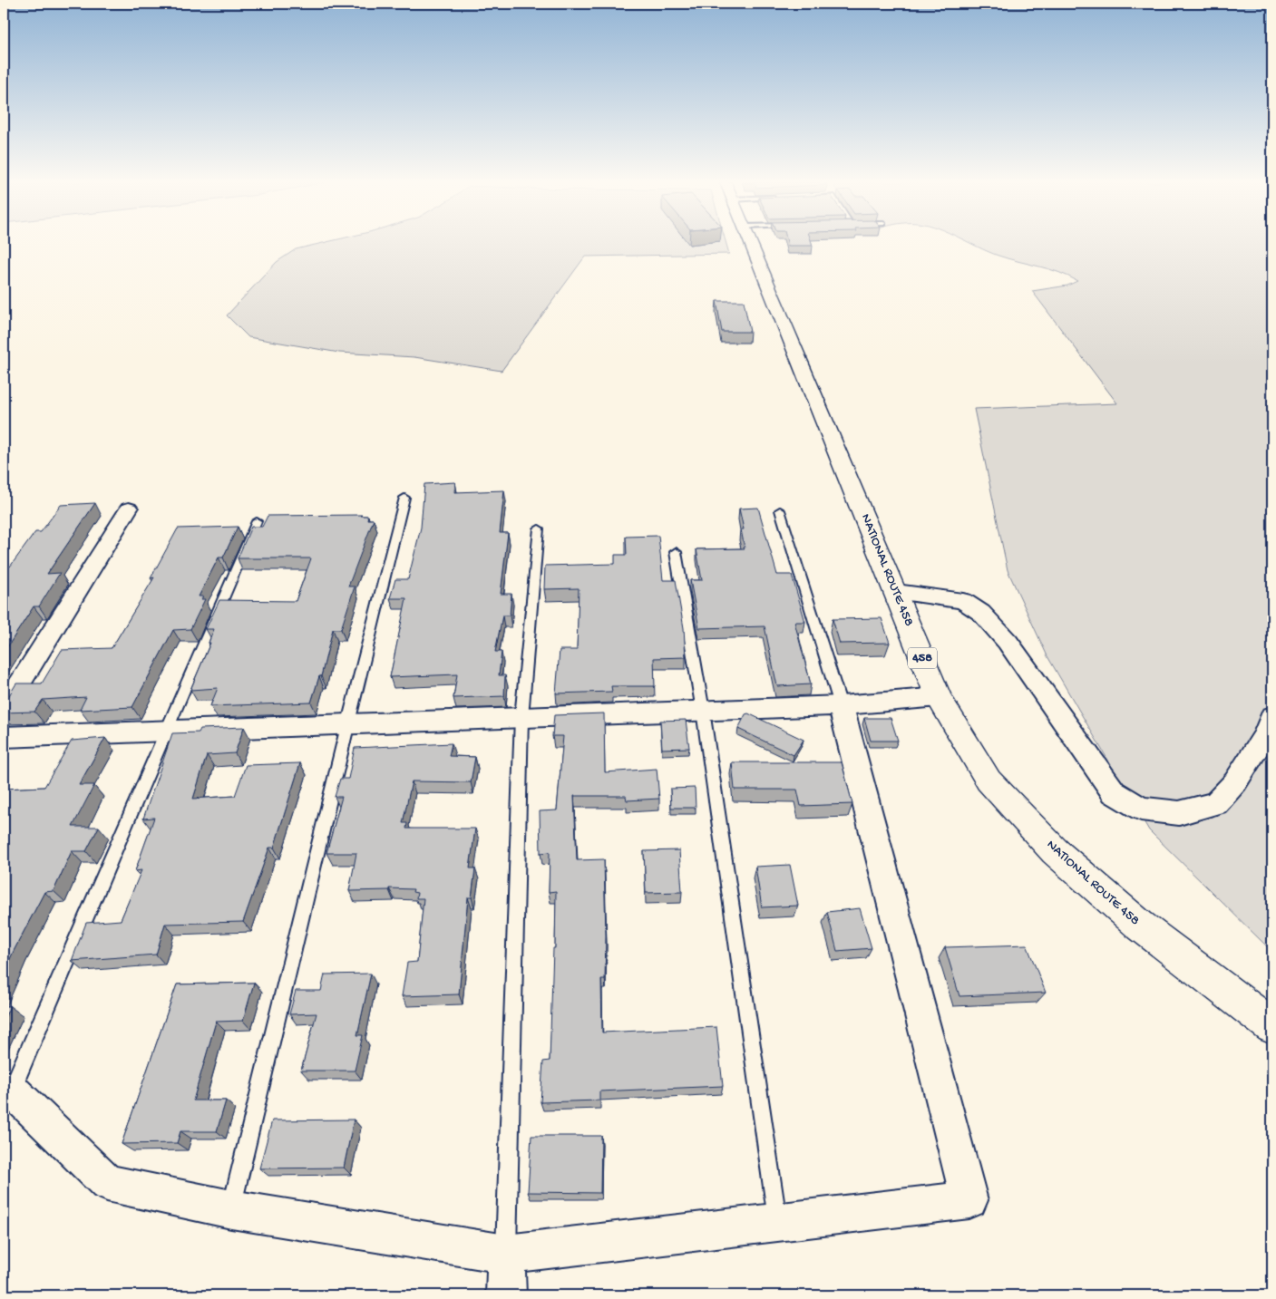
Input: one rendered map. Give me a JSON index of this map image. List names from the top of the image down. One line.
{"streets":{"highway":["NATIONAL ROUTE 458","458"]}}
